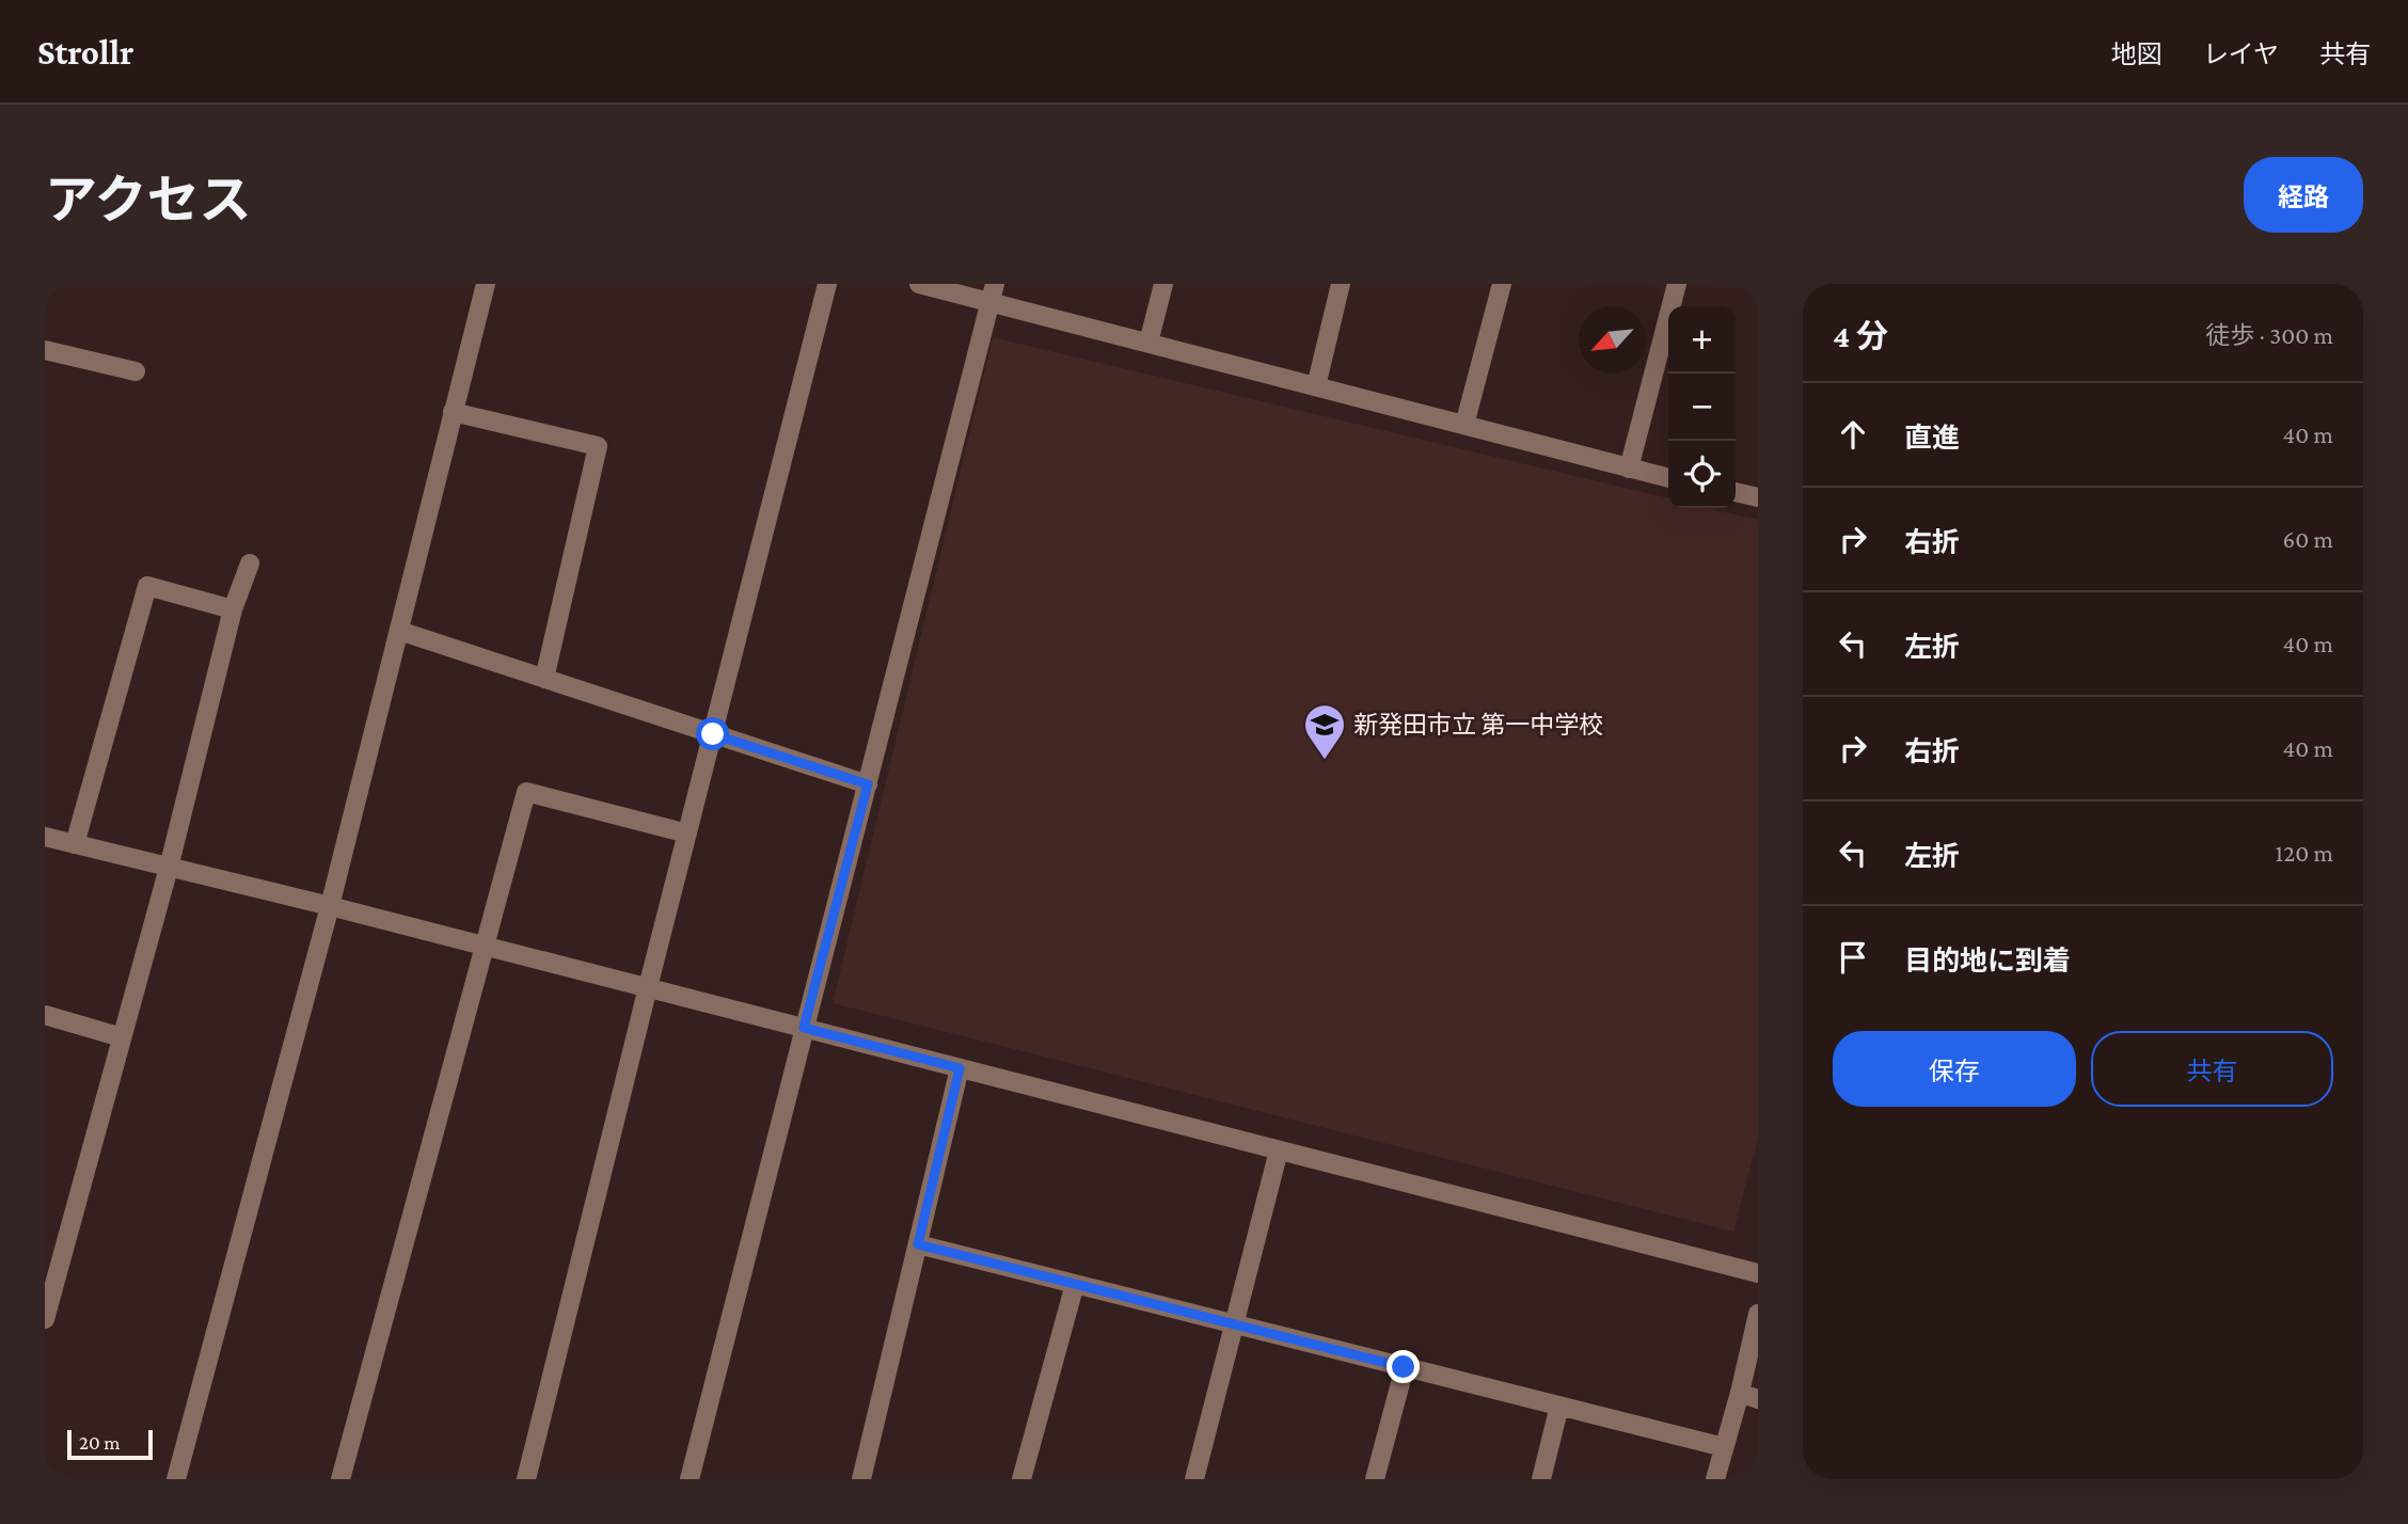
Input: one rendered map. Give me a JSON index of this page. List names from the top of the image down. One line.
{"places":{"school or university":["新発田市立 第一中学校"]},"scale_bar":"20 m","north":"bottom left","page":{"header":"Strollr","nav":["地図","レイヤ","共有"],"title":"アクセス","buttons":["経路",["保存","共有"]],"heading":["4 分","徒歩 · 300 m"],"map_buttons":["+","−"],"list":[["直進","40 m"],["右折","60 m"],["左折","40 m"],["右折","40 m"],["左折","120 m"],"目的地に到着"],"scale":"20 m"}}
